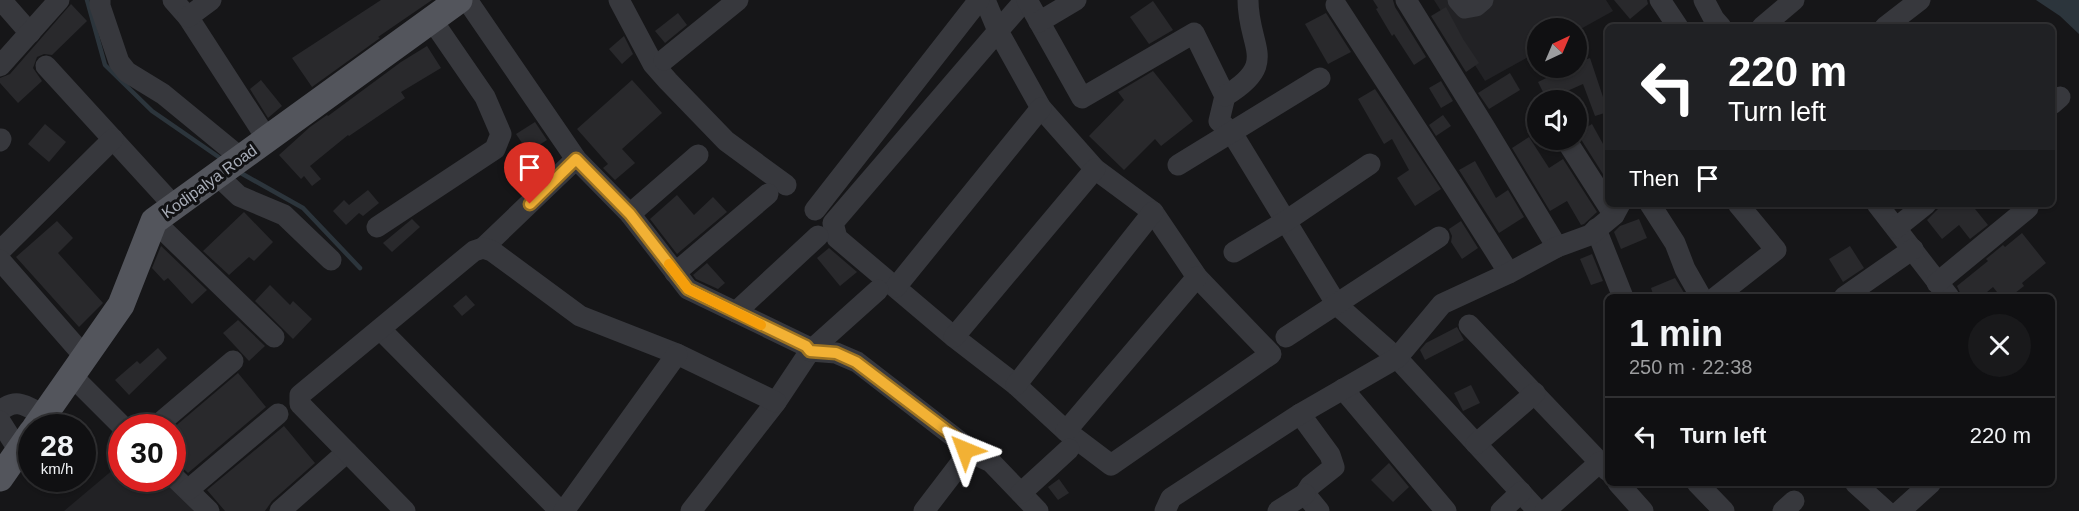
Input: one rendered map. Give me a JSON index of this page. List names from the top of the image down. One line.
{"streets":{"main road":["Kodipalya Road"]},"north":"top right","page":{"turn":["220 m","Turn left"],"then":"Then","heading":["1 min","250 m · 22:38"],"list":[{"name":"Turn left","value":"220 m"}],"speed":"28 km/h","limit":"30"}}
